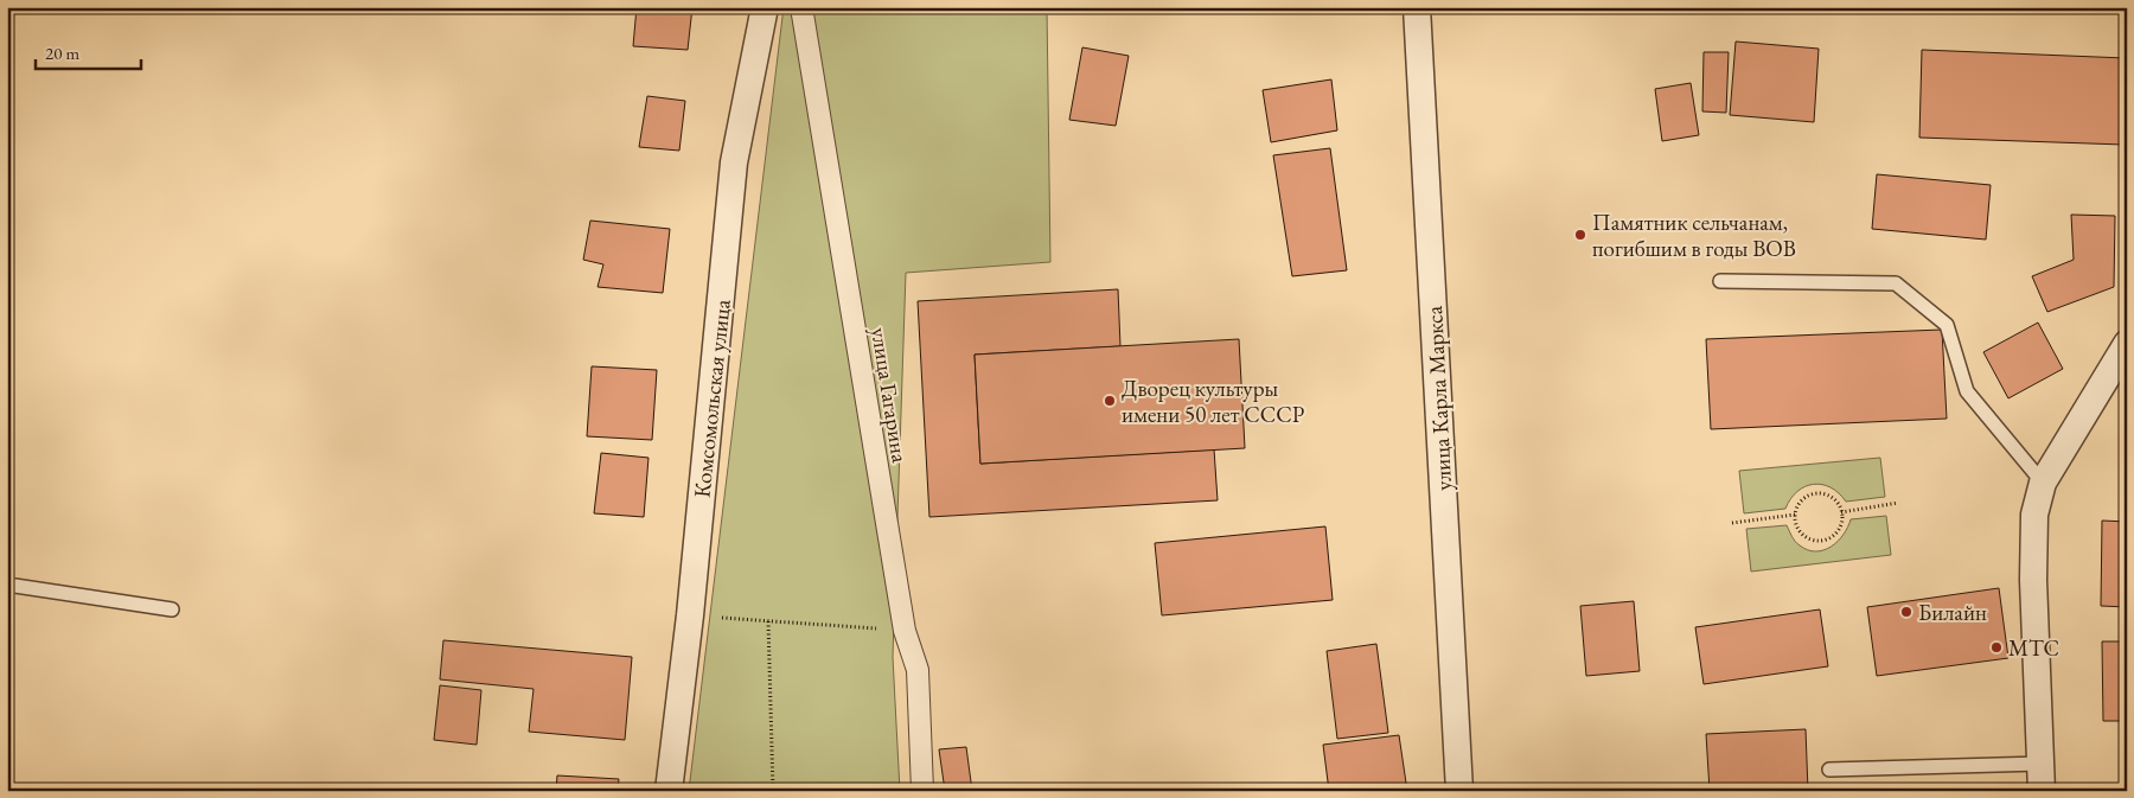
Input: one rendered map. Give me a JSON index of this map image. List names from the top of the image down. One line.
{"streets":{"street":["улица Гагарина","Комсомольская улица","улица Карла Маркса"]},"places":["Памятник сельчанам, погибшим в годы ВОВ","Дворец культуры имени 50 лет СССР","Билайн","МТС"],"scale_bar":"20 m"}
